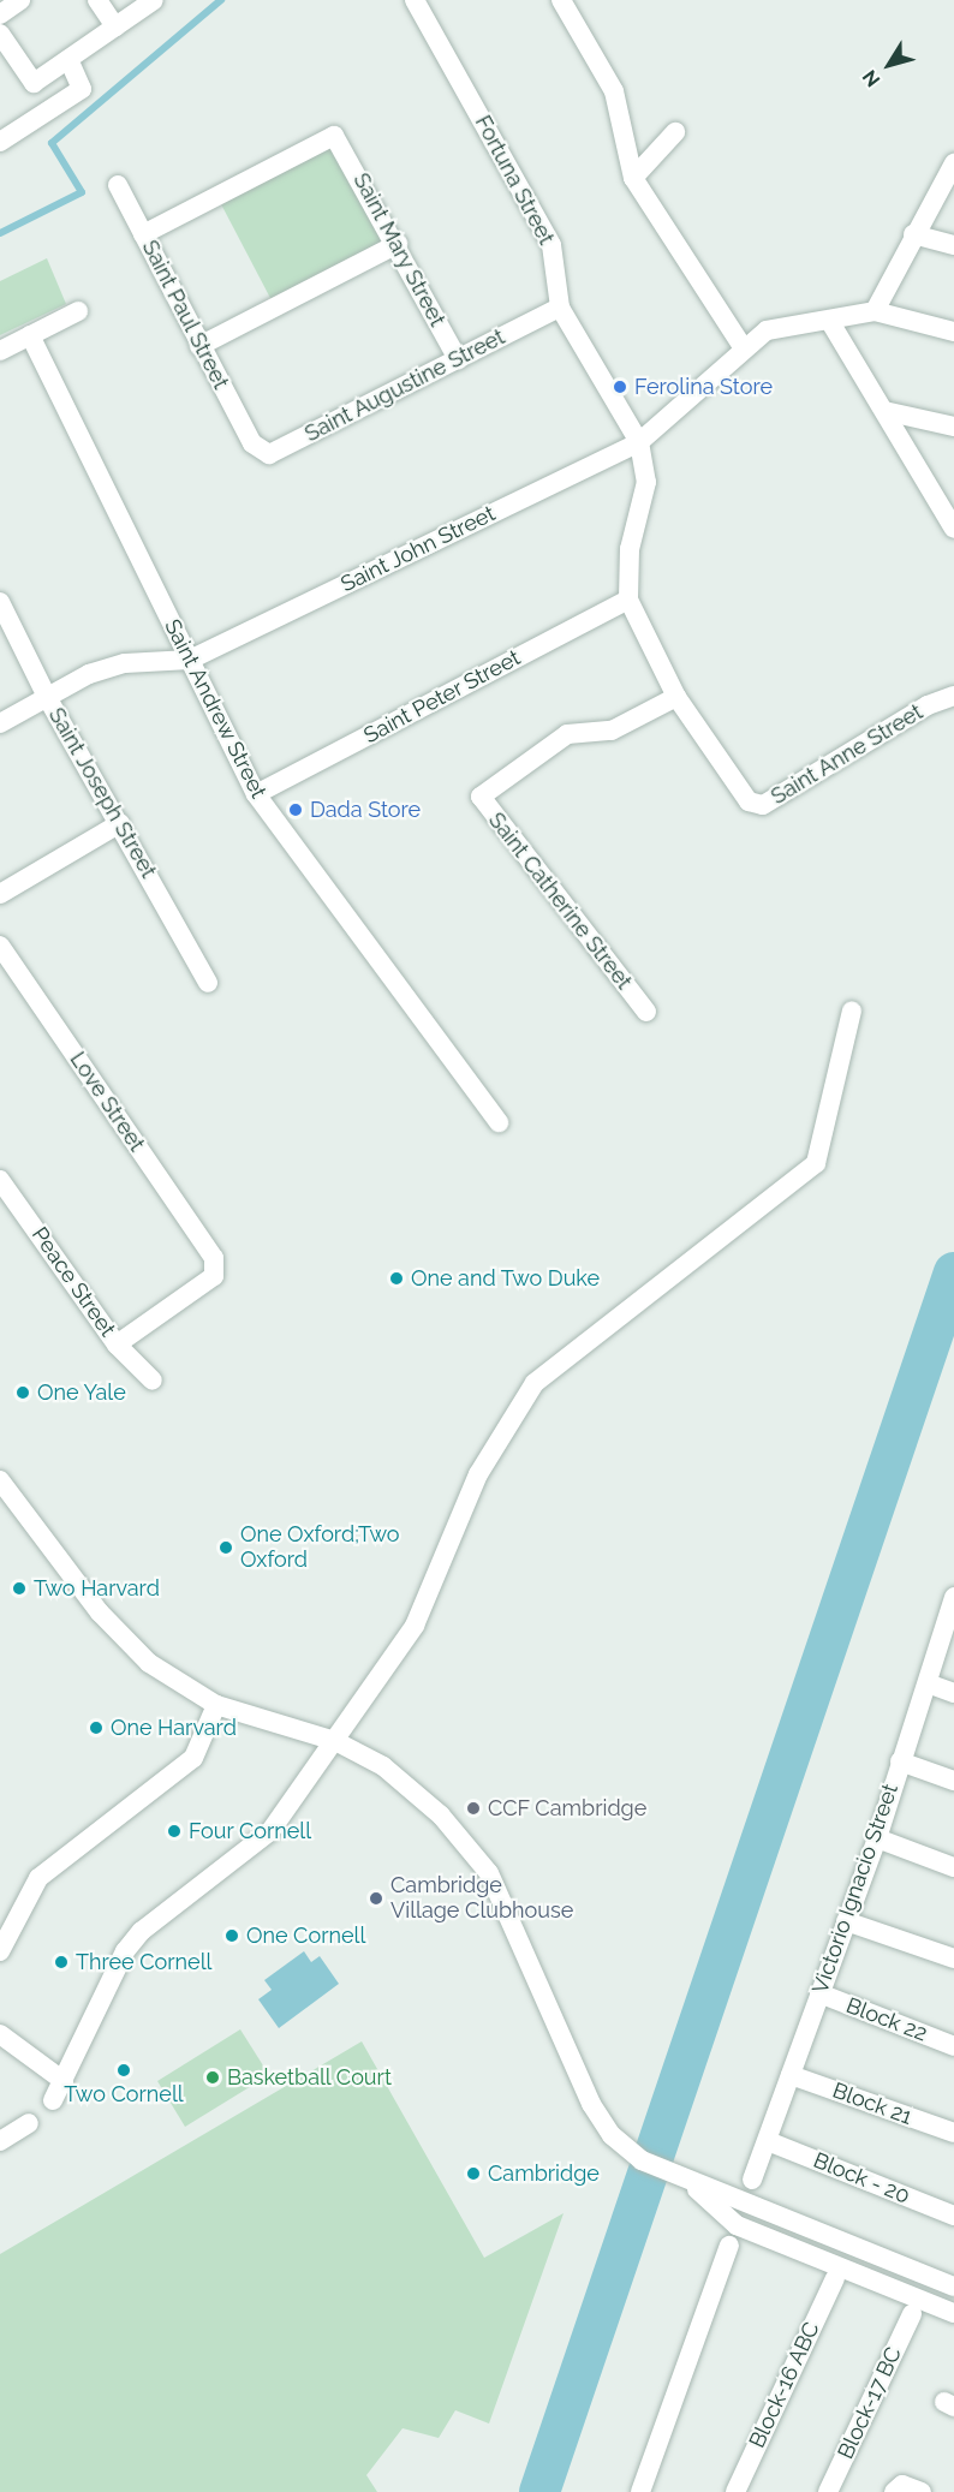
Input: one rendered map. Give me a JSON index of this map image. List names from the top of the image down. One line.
{"streets":{"street":["Fortuna Street","Saint Mary Street","Saint Paul Street","Saint Augustine Street","Saint John Street","Saint Peter Street","Saint Andrew Street","Saint Anne Street","Saint Joseph Street","Saint Catherine Street","Love Street","Peace Street","Victorio Ignacio Street","Block 22","Block 21","Block - 20","Block-16 ABC","Block-17 BC"]},"crossings":[["Fortuna Street","Saint Augustine Street"],["Fortuna Street","Saint John Street"],["Fortuna Street","Saint Anne Street"],["Saint Mary Street","Saint Paul Street"],["Saint Mary Street","Saint Augustine Street"],["Saint Paul Street","Saint Augustine Street"],["Saint John Street","Saint Andrew Street"],["Saint John Street","Saint Anne Street"],["Saint John Street","Saint Joseph Street"],["Saint Peter Street","Saint Andrew Street"],["Saint Peter Street","Saint Anne Street"],["Saint Anne Street","Saint Catherine Street"],["Love Street","Peace Street"],["Victorio Ignacio Street","Block 22"],["Victorio Ignacio Street","Block 21"],["Victorio Ignacio Street","Block - 20"]],"places":["Ferolina Store","Dada Store","One and Two Duke","One Yale","One Oxford;Two Oxford","Two Harvard","One Harvard","CCF Cambridge","Four Cornell","Cambridge Village Clubhouse","One Cornell","Three Cornell","Two Cornell","Basketball Court","Cambridge"],"north":"bottom left"}
